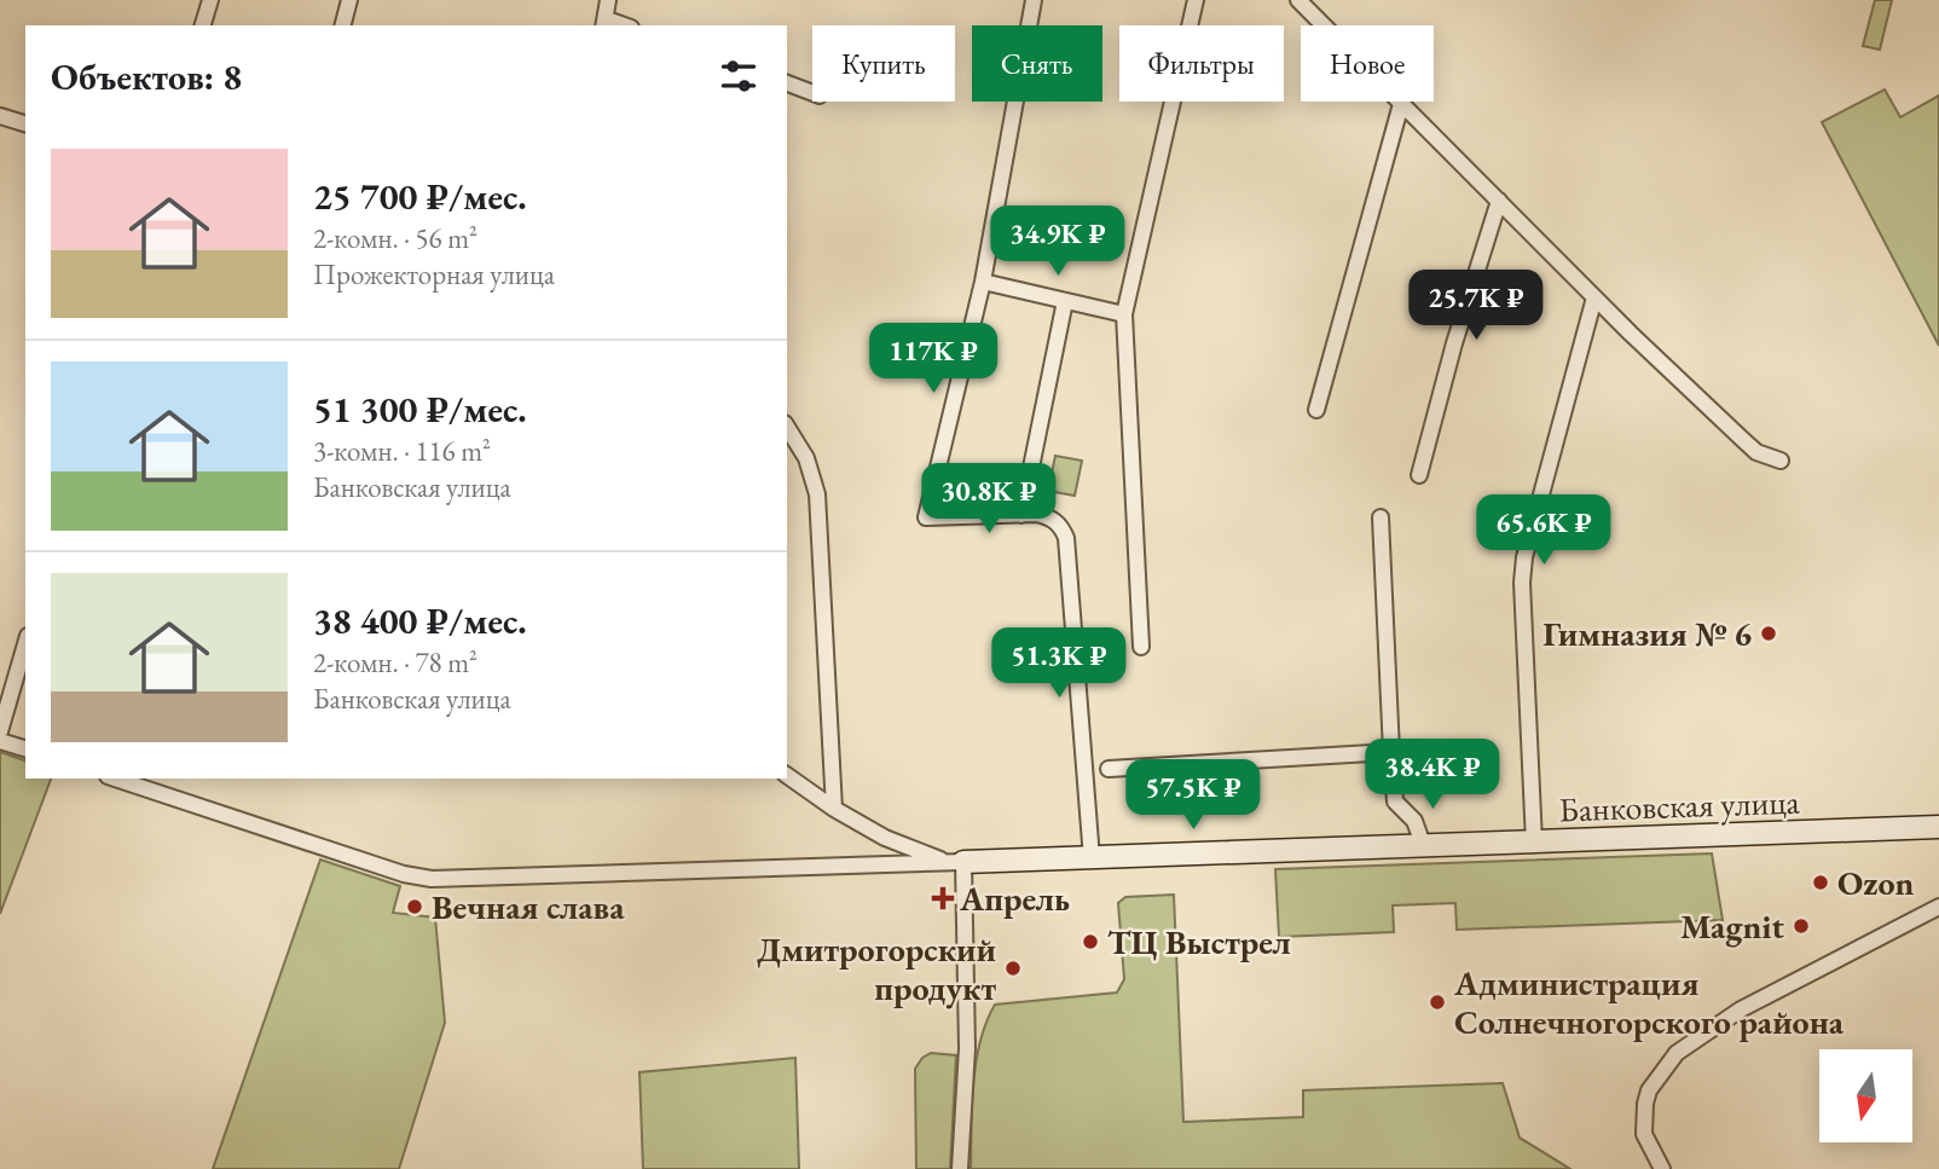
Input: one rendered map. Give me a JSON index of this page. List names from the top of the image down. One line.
{"streets":{"street":["Банковская улица"]},"places":{"other":["Гимназия № 6","Ozon","Вечная слава","Magnit","ТЦ Выстрел","Дмитрогорский продукт","Администрация Солнечногорского района"],"health":["Апрель"]},"north":"bottom","page":{"chip":["Купить","Снять","Фильтры","Новое"],"heading":"Объектов: 8","list":[{"name":"25 700 ₽/мес.","note":"2-комн. · 56 m² · Прожекторная улица"},{"name":"51 300 ₽/мес.","note":"3-комн. · 116 m² · Банковская улица"},{"name":"38 400 ₽/мес.","note":"2-комн. · 78 m² · Банковская улица"}],"price":["34.9K ₽","25.7K ₽","117K ₽","30.8K ₽","65.6K ₽","51.3K ₽","38.4K ₽","57.5K ₽"]}}
